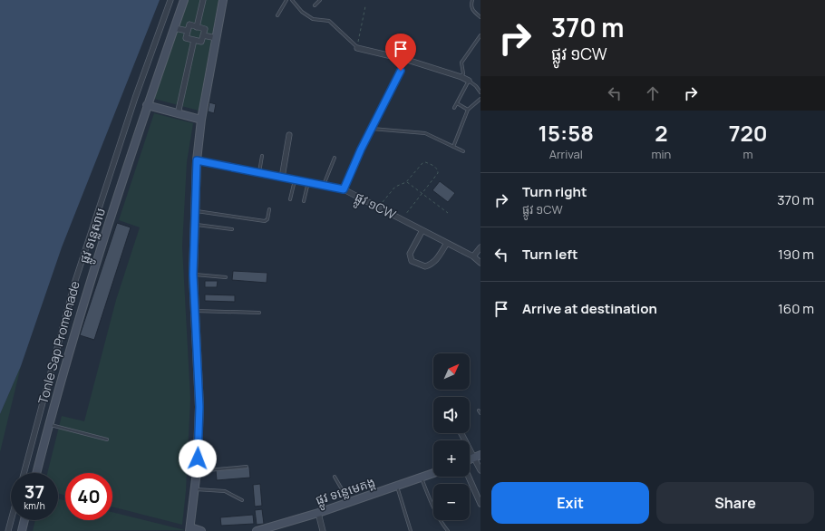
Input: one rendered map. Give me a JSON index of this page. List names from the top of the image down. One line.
{"streets":{"street":["ផ្លូវ ១CW","ផ្លូវ ទន្លេសាប","Tonle Sap Promenade","ផ្លូវ ទន្លេមេគង្គ"]},"north":"top right","page":{"turn":["370 m","ផ្លូវ ១CW"],"eta":["15:58","Arrival","2","min","720","m"],"list":[{"name":"Turn right","note":"ផ្លូវ ១CW","value":"370 m"},{"name":"Turn left","value":"190 m"},{"name":"Arrive at destination","value":"160 m"}],"map_buttons":["+","−"],"speed":"37 km/h","limit":"40","buttons":["Exit","Share"]}}
